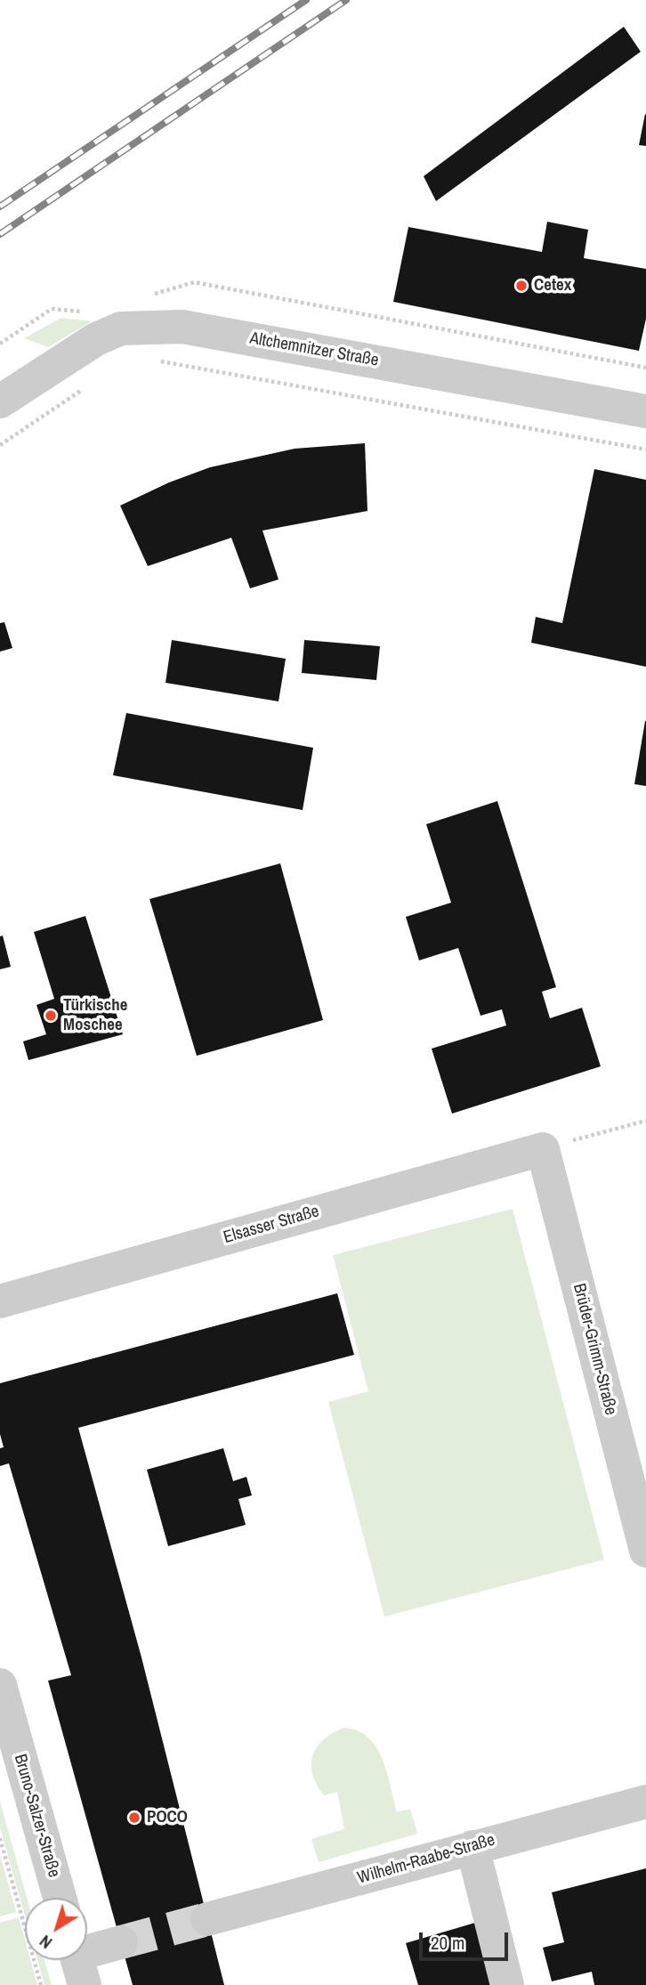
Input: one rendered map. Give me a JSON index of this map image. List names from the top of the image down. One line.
{"streets":{"street":["Altchemnitzer Straße","Elsasser Straße","Brüder-Grimm-Straße","Bruno-Salzer-Straße","Wilhelm-Raabe-Straße"]},"crossings":[["Elsasser Straße","Brüder-Grimm-Straße"]],"places":["Cetex","Türkische Moschee","POCO"],"scale_bar":"20 m","north":"bottom left"}
